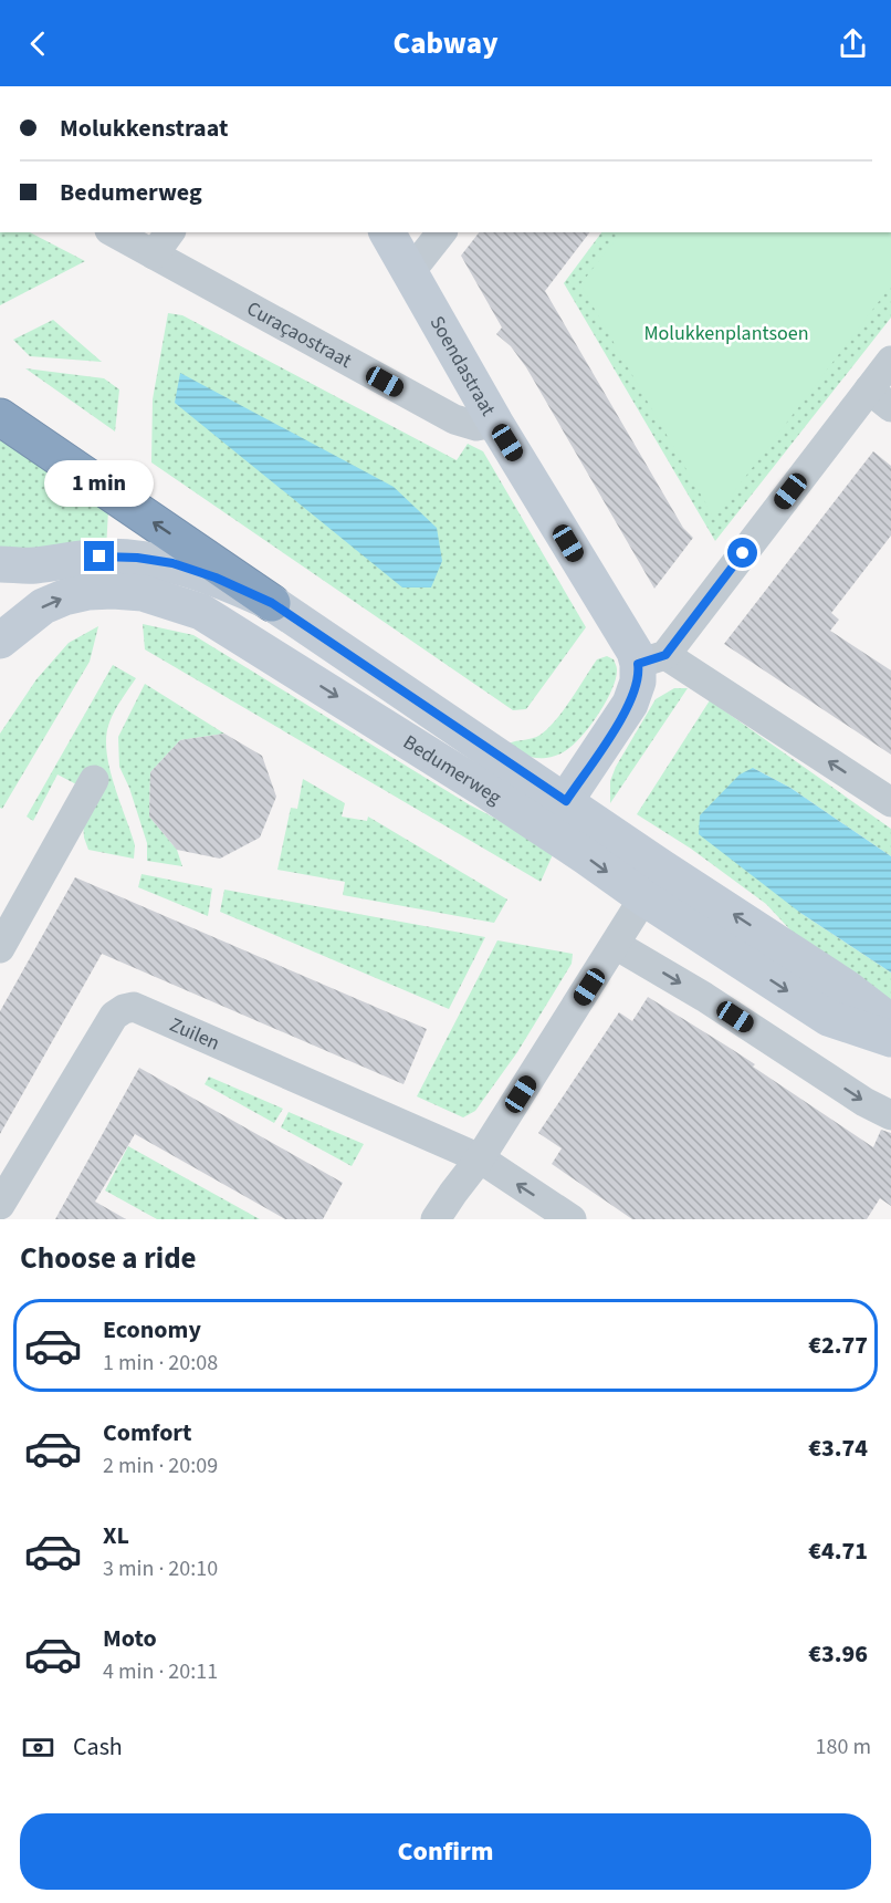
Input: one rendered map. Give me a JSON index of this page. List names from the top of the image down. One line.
{"streets":{"main road":["Soendastraat","Bedumerweg"],"street":["Curaçaostraat","Zuilen"]},"crossings":[["Curaçaostraat","Soendastraat"]],"parks":["Molukkenplantsoen"],"page":{"header":"Cabway","banner":["Molukkenstraat","Bedumerweg"],"bubble":"1 min","heading":"Choose a ride","list":[{"name":"Economy","note":"1 min · 20:08","value":"€2.77"},{"name":"Comfort","note":"2 min · 20:09","value":"€3.74"},{"name":"XL","note":"3 min · 20:10","value":"€4.71"},{"name":"Moto","note":"4 min · 20:11","value":"€3.96"}],"pay":["Cash","180 m"],"buttons":"Confirm"}}
